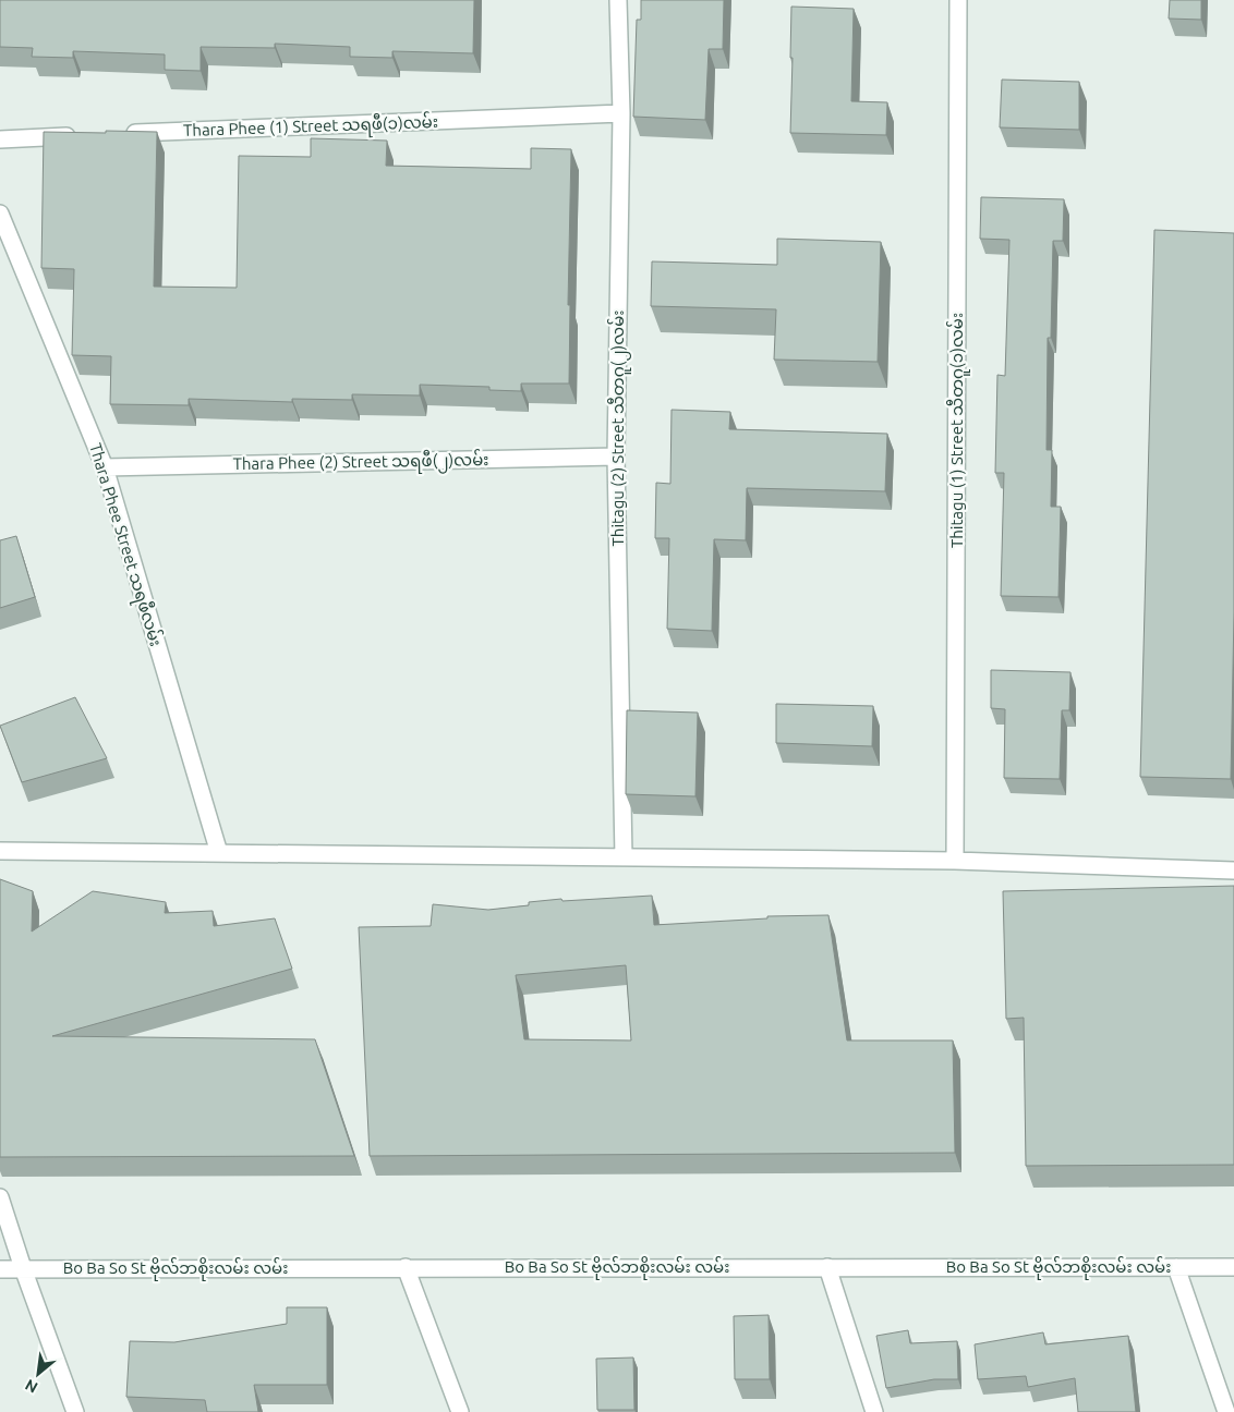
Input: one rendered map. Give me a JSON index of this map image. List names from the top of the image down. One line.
{"streets":{"street":["Thara Phee (1) Street သရဖီ(၁)လမ်း","Thitagu (2) Street သီတဂူ(၂)လမ်း","Thitagu (1) Street သီတဂူ(၁)လမ်း","Thara Phee (2) Street သရဖီ(၂)လမ်း","Thara Phee Street သရဖီလမ်း","Bo Ba So St ဗိုလ်ဘစိုးလမ်း လမ်း"]},"crossings":[["Thara Phee (1) Street သရဖီ(၁)လမ်း","Thitagu (2) Street သီတဂူ(၂)လမ်း"],["Thitagu (2) Street သီတဂူ(၂)လမ်း","Thara Phee (2) Street သရဖီ(၂)လမ်း"],["Thara Phee (2) Street သရဖီ(၂)လမ်း","Thara Phee Street သရဖီလမ်း"]],"north":"bottom left"}
